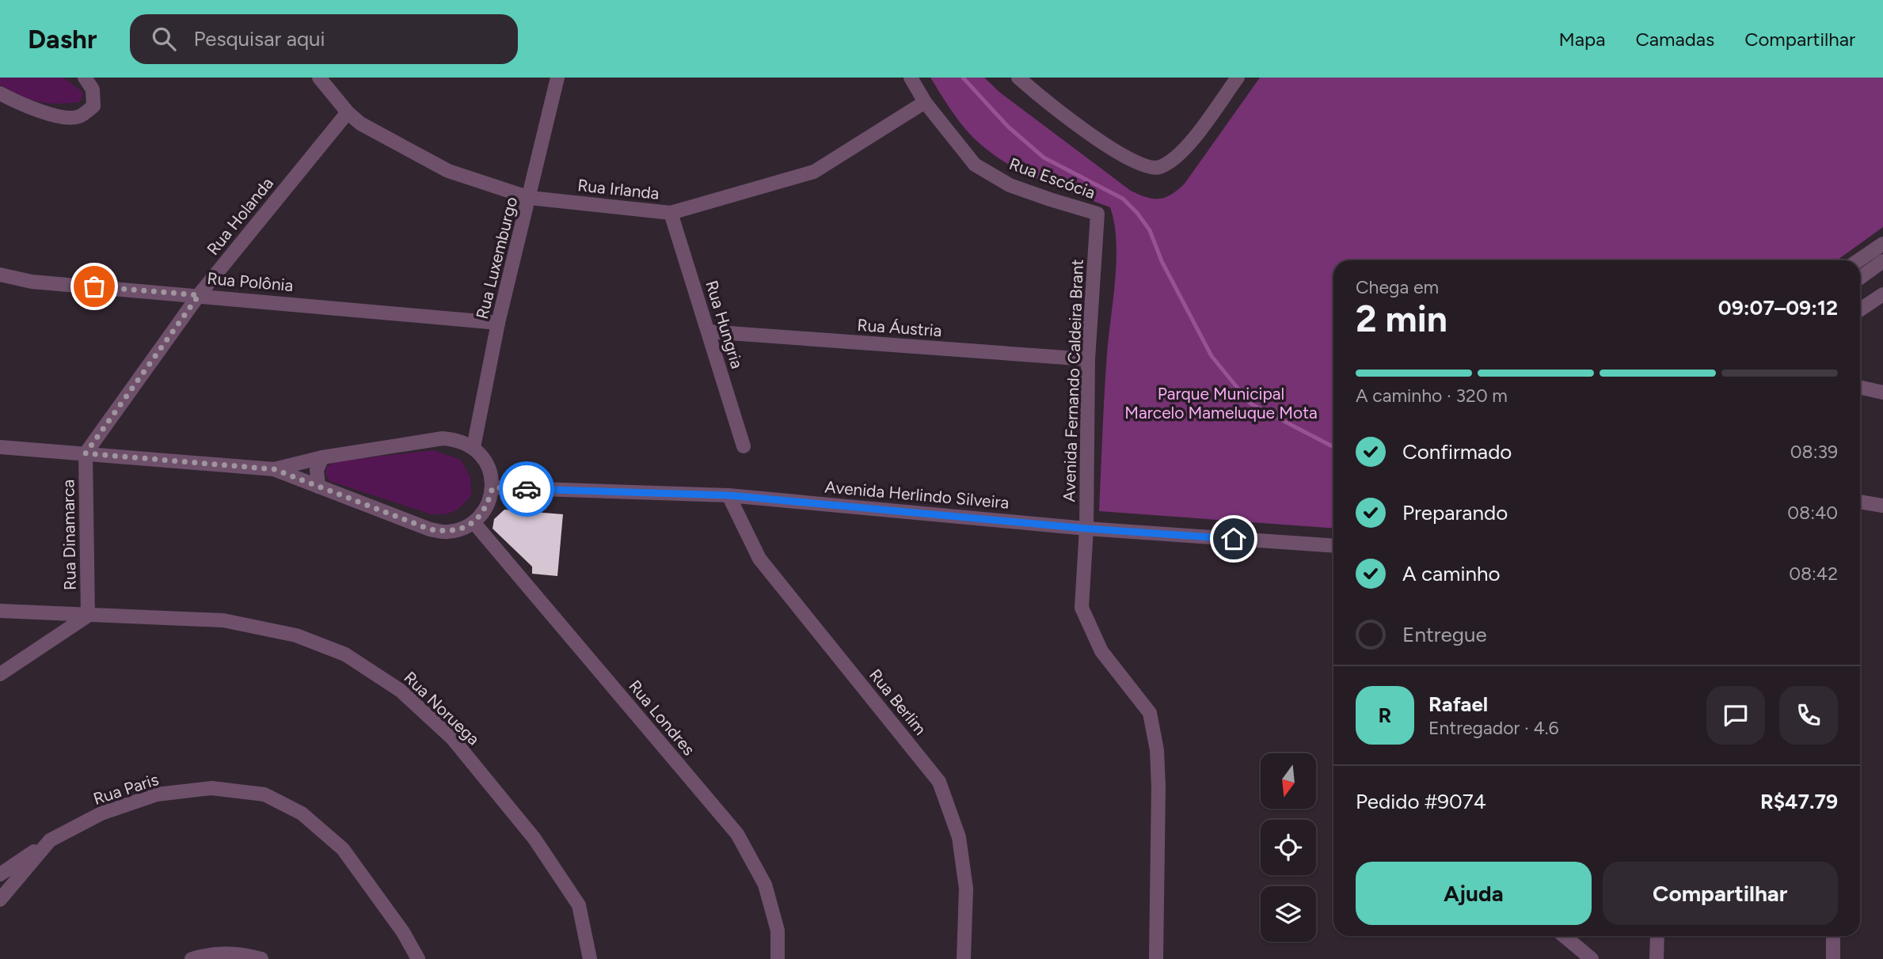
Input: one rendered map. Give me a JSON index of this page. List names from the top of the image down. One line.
{"streets":{"street":["Rua Escócia","Rua Irlanda","Rua Holanda","Rua Luxemburgo","Rua Polônia","Rua Hungria","Rua Áustria","Avenida Fernando Caldeira Brant","Avenida Herlindo Silveira","Rua Dinamarca","Rua Berlim","Rua Noruega","Rua Londres","Rua Paris"]},"crossings":[["Rua Escócia","Rua Irlanda"],["Rua Escócia","Avenida Fernando Caldeira Brant"],["Rua Irlanda","Rua Holanda"],["Rua Irlanda","Rua Luxemburgo"],["Rua Irlanda","Rua Hungria"],["Rua Holanda","Rua Polônia"],["Rua Holanda","Rua Dinamarca"],["Rua Luxemburgo","Rua Polônia"],["Rua Hungria","Rua Áustria"],["Rua Áustria","Avenida Fernando Caldeira Brant"],["Avenida Fernando Caldeira Brant","Avenida Herlindo Silveira"],["Avenida Herlindo Silveira","Rua Berlim"],["Rua Dinamarca","Rua Noruega"]],"parks":["Parque Municipal Marcelo Mameluque Mota"],"north":"bottom","page":{"header":"Dashr","search":"Pesquisar aqui","nav":["Mapa","Camadas","Compartilhar"],"heading":["2 min","Chega em","09:07–09:12"],"panel":["Rafael","Entregador · 4.6","Pedido #9074","R$47.79"],"bar":"A caminho · 320 m","list":[["Confirmado","08:39"],["Preparando","08:40"],["A caminho","08:42"],"Entregue"],"round":"R","buttons":["Ajuda","Compartilhar"]}}
